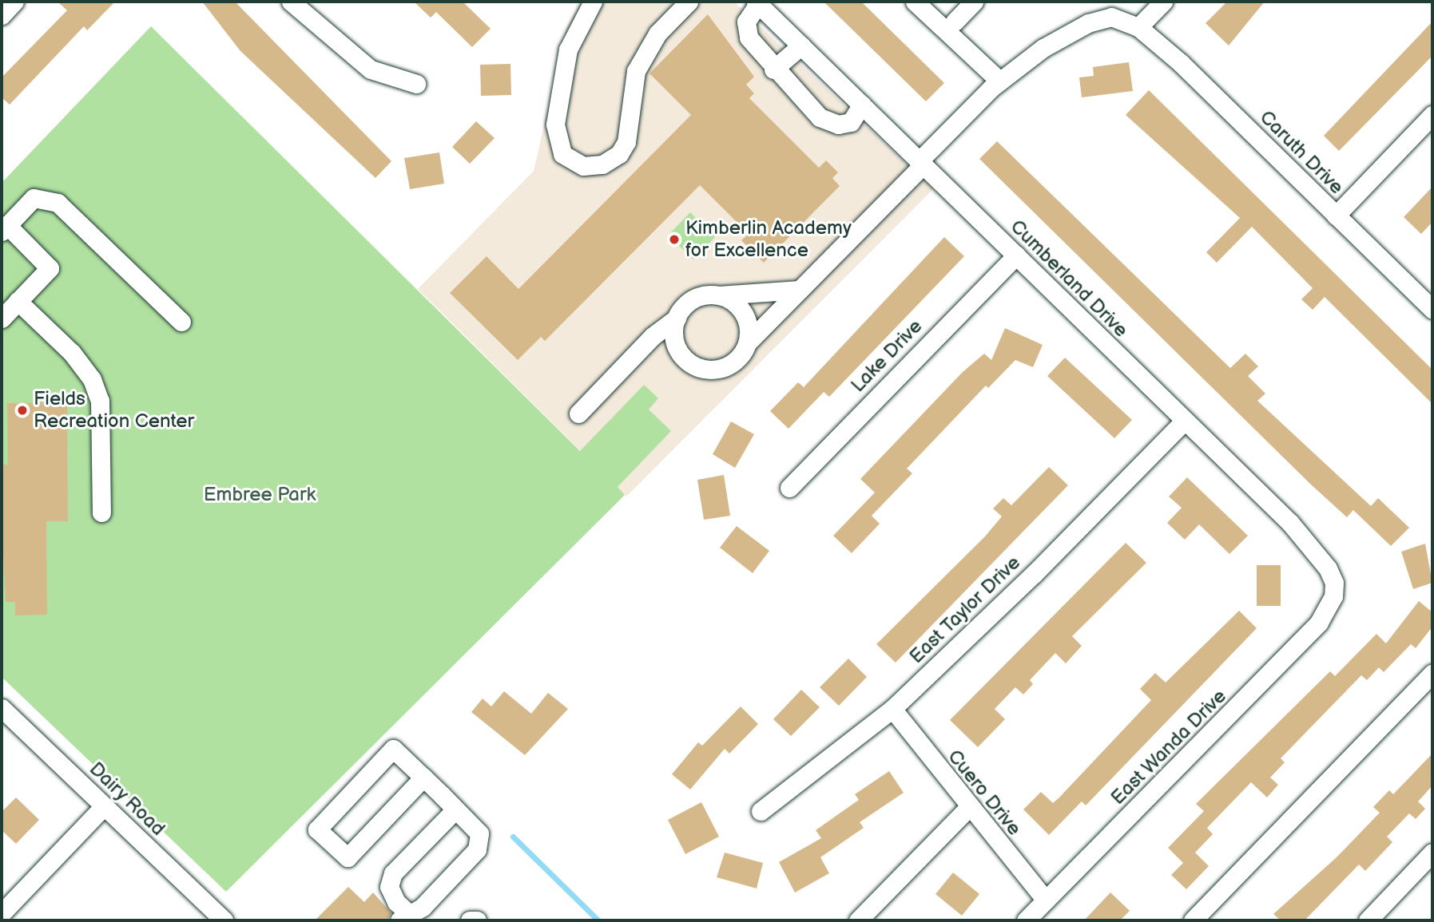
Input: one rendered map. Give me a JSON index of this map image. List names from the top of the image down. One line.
{"streets":{"street":["Caruth Drive","Cumberland Drive","Lake Drive","East Taylor Drive","East Wanda Drive","Cuero Drive","Dairy Road"]},"crossings":[["Cumberland Drive","Lake Drive"],["Cumberland Drive","East Taylor Drive"],["Cumberland Drive","East Wanda Drive"],["East Taylor Drive","Cuero Drive"],["East Wanda Drive","Cuero Drive"]],"parks":["Embree Park"],"places":["Kimberlin Academy for Excellence","Fields Recreation Center"]}
